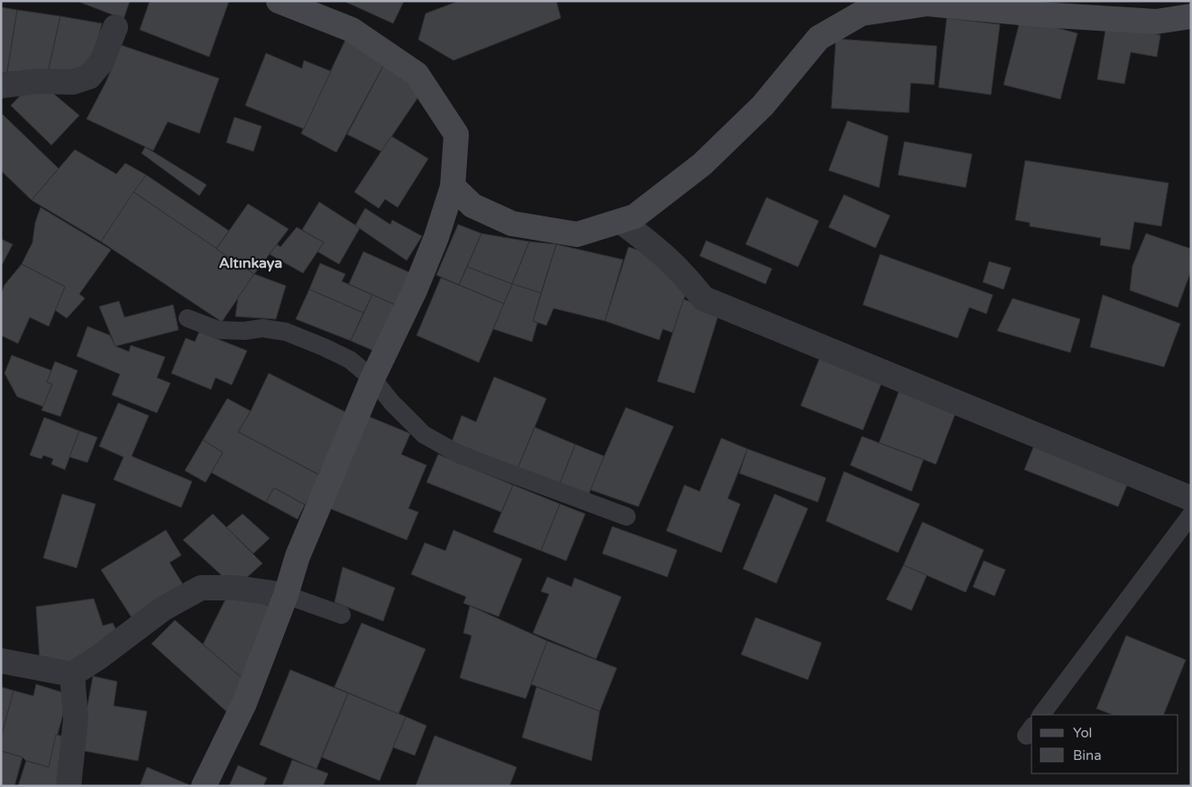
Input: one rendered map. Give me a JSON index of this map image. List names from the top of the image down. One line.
{"districts":["Altınkaya"],"legend":["Yol","Bina"]}
